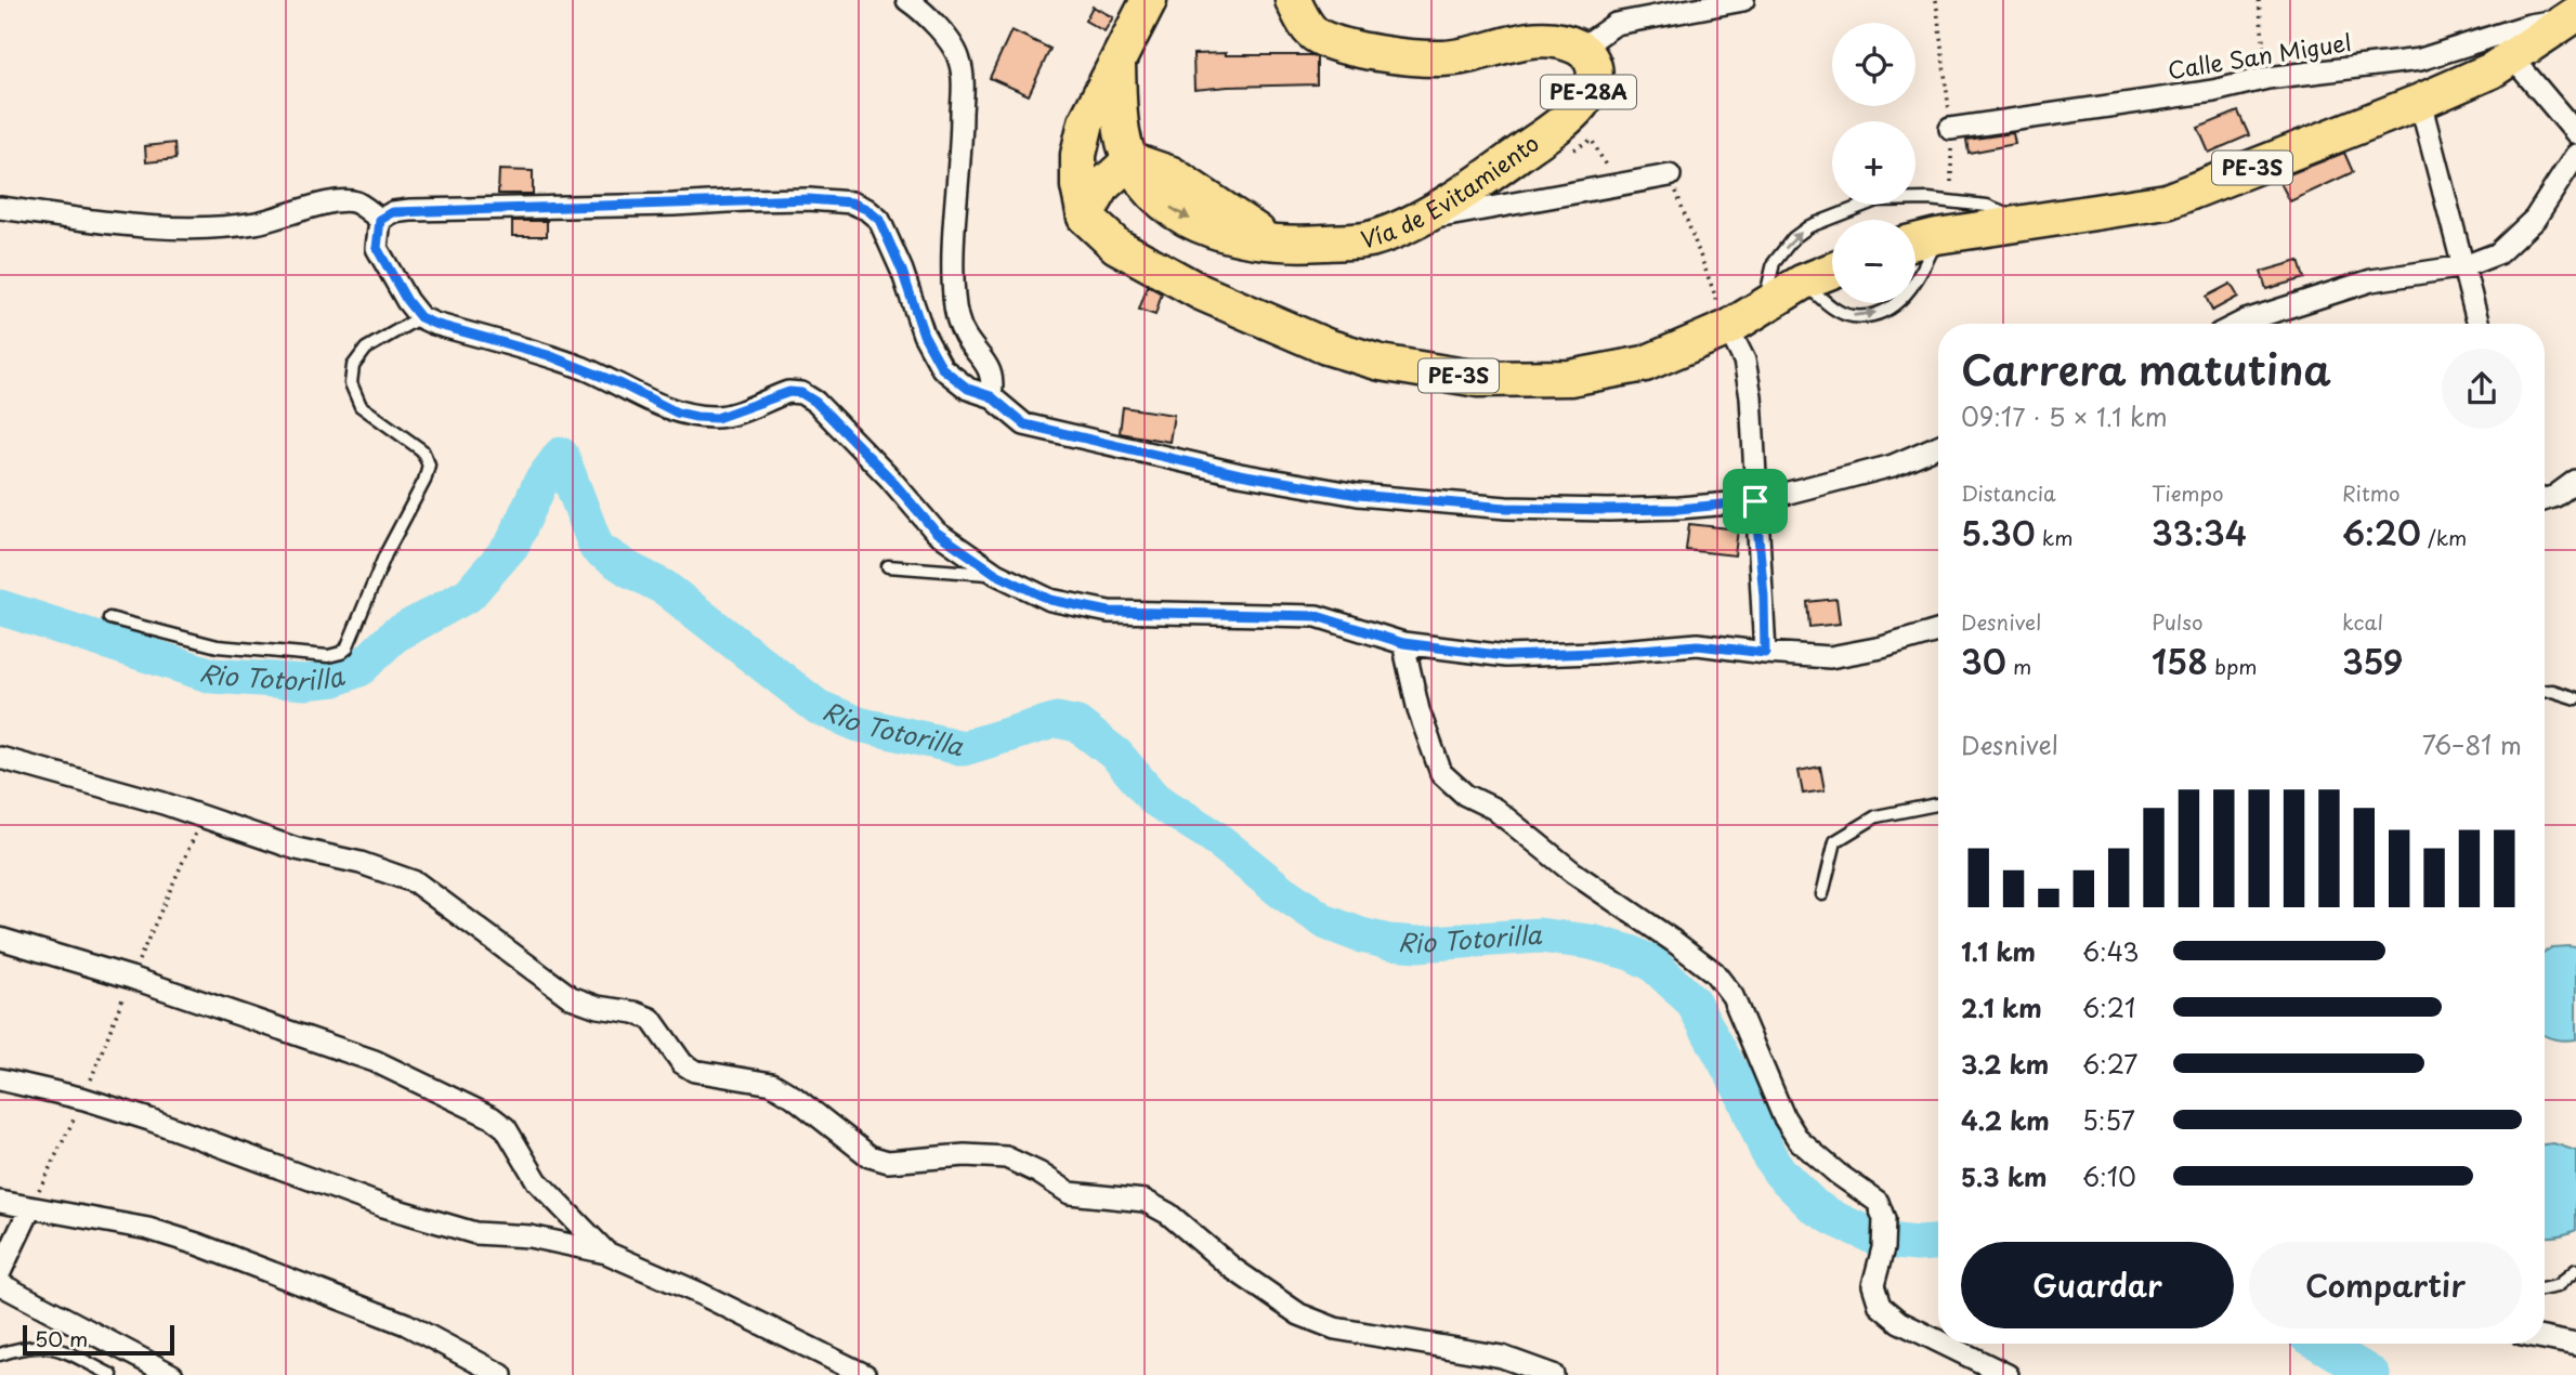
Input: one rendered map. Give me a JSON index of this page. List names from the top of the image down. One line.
{"streets":{"highway":["PE-28A","PE-3S","Vía de Evitamiento"],"street":["Calle San Miguel"]},"crossings":[["Calle San Miguel","PE-3S"],["PE-28A","Vía de Evitamiento"]],"water":["Rio Totorilla"],"scale_bar":"50 m","page":{"map_buttons":["+","−"],"heading":["Carrera matutina","09:17 · 5 × 1.1 km"],"stats":[["Distancia","5.30 km"],["Tiempo","33:34"],["Ritmo","6:20 /km"],["Desnivel","30 m"],["Pulso","158 bpm"],["kcal","359"]],"chart":["Desnivel","76–81 m"],"list":[{"name":"1.1 km","note":"6:43"},{"name":"2.1 km","note":"6:21"},{"name":"3.2 km","note":"6:27"},{"name":"4.2 km","note":"5:57"},{"name":"5.3 km","note":"6:10"}],"buttons":["Guardar","Compartir"],"scale":"50 m"}}
